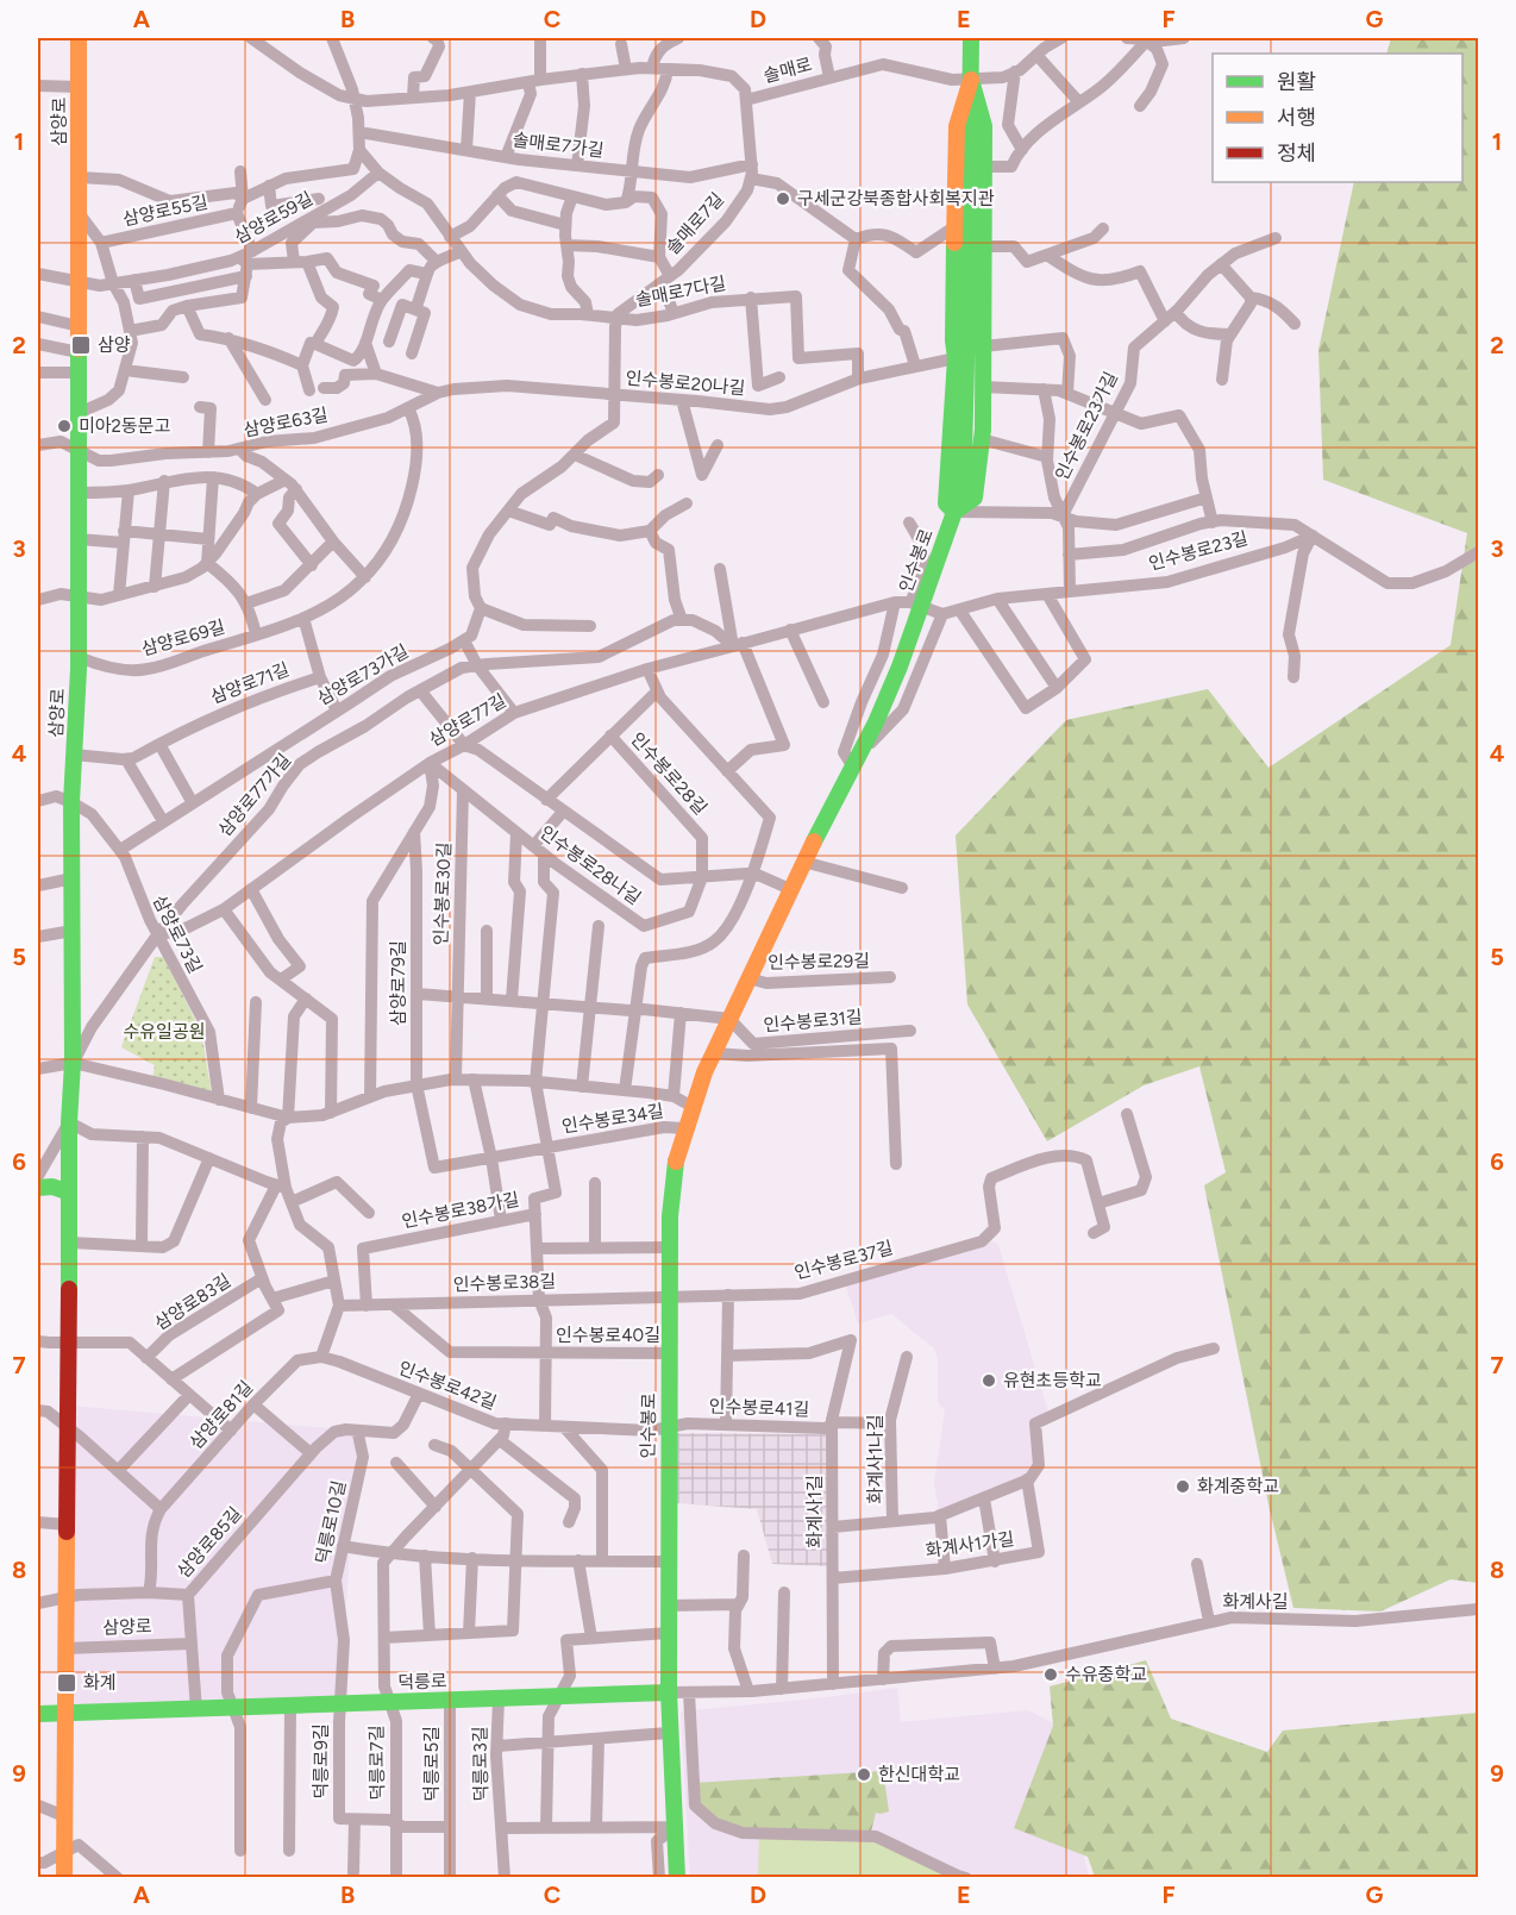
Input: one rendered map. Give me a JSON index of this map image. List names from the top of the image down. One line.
{"streets":{"main road":["삼양로","인수봉로","덕릉로"],"street":["솔매로","솔매로7가길","삼양로55길","삼양로59길","솔매로7길","솔매로7다길","인수봉로20나길","삼양로63길","인수봉로23가길","인수봉로23길","삼양로69길","삼양로73가길","삼양로71길","삼양로77길","인수봉로28길","삼양로77가길","인수봉로28나길","인수봉로30길","삼양로73길","인수봉로29길","삼양로79길","인수봉로31길","인수봉로34길","인수봉로38가길","인수봉로37길","인수봉로38길","삼양로83길","인수봉로40길","인수봉로42길","인수봉로41길","삼양로81길","화계사1나길","화계사1길","덕릉로10길","삼양로85길","화계사1가길","화계사길","덕릉로9길","덕릉로7길","덕릉로5길","덕릉로3길"]},"crossings":[["솔매로","솔매로7길"],["솔매로","인수봉로"],["삼양로","삼양로55길"],["삼양로","삼양로59길"],["삼양로","삼양로63길"],["삼양로","삼양로69길"],["삼양로","삼양로71길"],["삼양로","삼양로73길"],["삼양로","삼양로85길"],["삼양로","덕릉로"],["솔매로7가길","솔매로7길"],["삼양로59길","솔매로7다길"],["솔매로7길","솔매로7다길"],["솔매로7다길","인수봉로20나길"],["인수봉로20나길","삼양로63길"],["인수봉로20나길","삼양로69길"],["삼양로63길","삼양로69길"],["인수봉로","인수봉로29길"],["인수봉로","인수봉로31길"],["인수봉로","인수봉로34길"],["인수봉로","인수봉로37길"],["인수봉로","인수봉로38길"],["인수봉로","인수봉로40길"],["인수봉로","인수봉로42길"],["인수봉로","인수봉로41길"],["인수봉로","화계사길"],["인수봉로","덕릉로"],["삼양로73가길","삼양로73길"],["삼양로77길","삼양로77가길"],["삼양로77길","인수봉로28나길"],["삼양로77길","삼양로73길"],["삼양로77길","삼양로79길"],["인수봉로28길","인수봉로28나길"],["삼양로77가길","삼양로73길"],["인수봉로28나길","인수봉로30길"],["인수봉로28나길","삼양로79길"],["삼양로79길","인수봉로34길"],["인수봉로34길","인수봉로38가길"],["인수봉로38가길","인수봉로38길"],["인수봉로38가길","인수봉로40길"],["인수봉로37길","인수봉로38길"],["인수봉로38길","인수봉로40길"],["인수봉로40길","인수봉로42길"],["인수봉로42길","인수봉로41길"],["인수봉로42길","삼양로81길"],["인수봉로42길","삼양로85길"],["인수봉로41길","화계사1나길"],["인수봉로41길","화계사1길"],["삼양로81길","삼양로85길"],["화계사1나길","화계사1길"],["화계사1나길","화계사1가길"],["화계사1길","화계사1가길"],["화계사1길","화계사길"],["덕릉로10길","덕릉로"],["덕릉로10길","덕릉로9길"],["화계사길","덕릉로"],["덕릉로","덕릉로9길"],["덕릉로","덕릉로7길"],["덕릉로","덕릉로5길"],["덕릉로","덕릉로3길"],["덕릉로9길","덕릉로7길"],["덕릉로7길","덕릉로5길"]],"parks":["수유일공원"],"places":{"other":["구세군강북종합사회복지관","미아2동문고","유현초등학교","화계중학교","수유중학교","한신대학교"],"transit":["삼양","화계"]},"legend":["원활","서행","정체"],"grid":{"columns":["A","B","C","D","E","F","G"],"rows":["1","2","3","4","5","6","7","8","9"]}}
